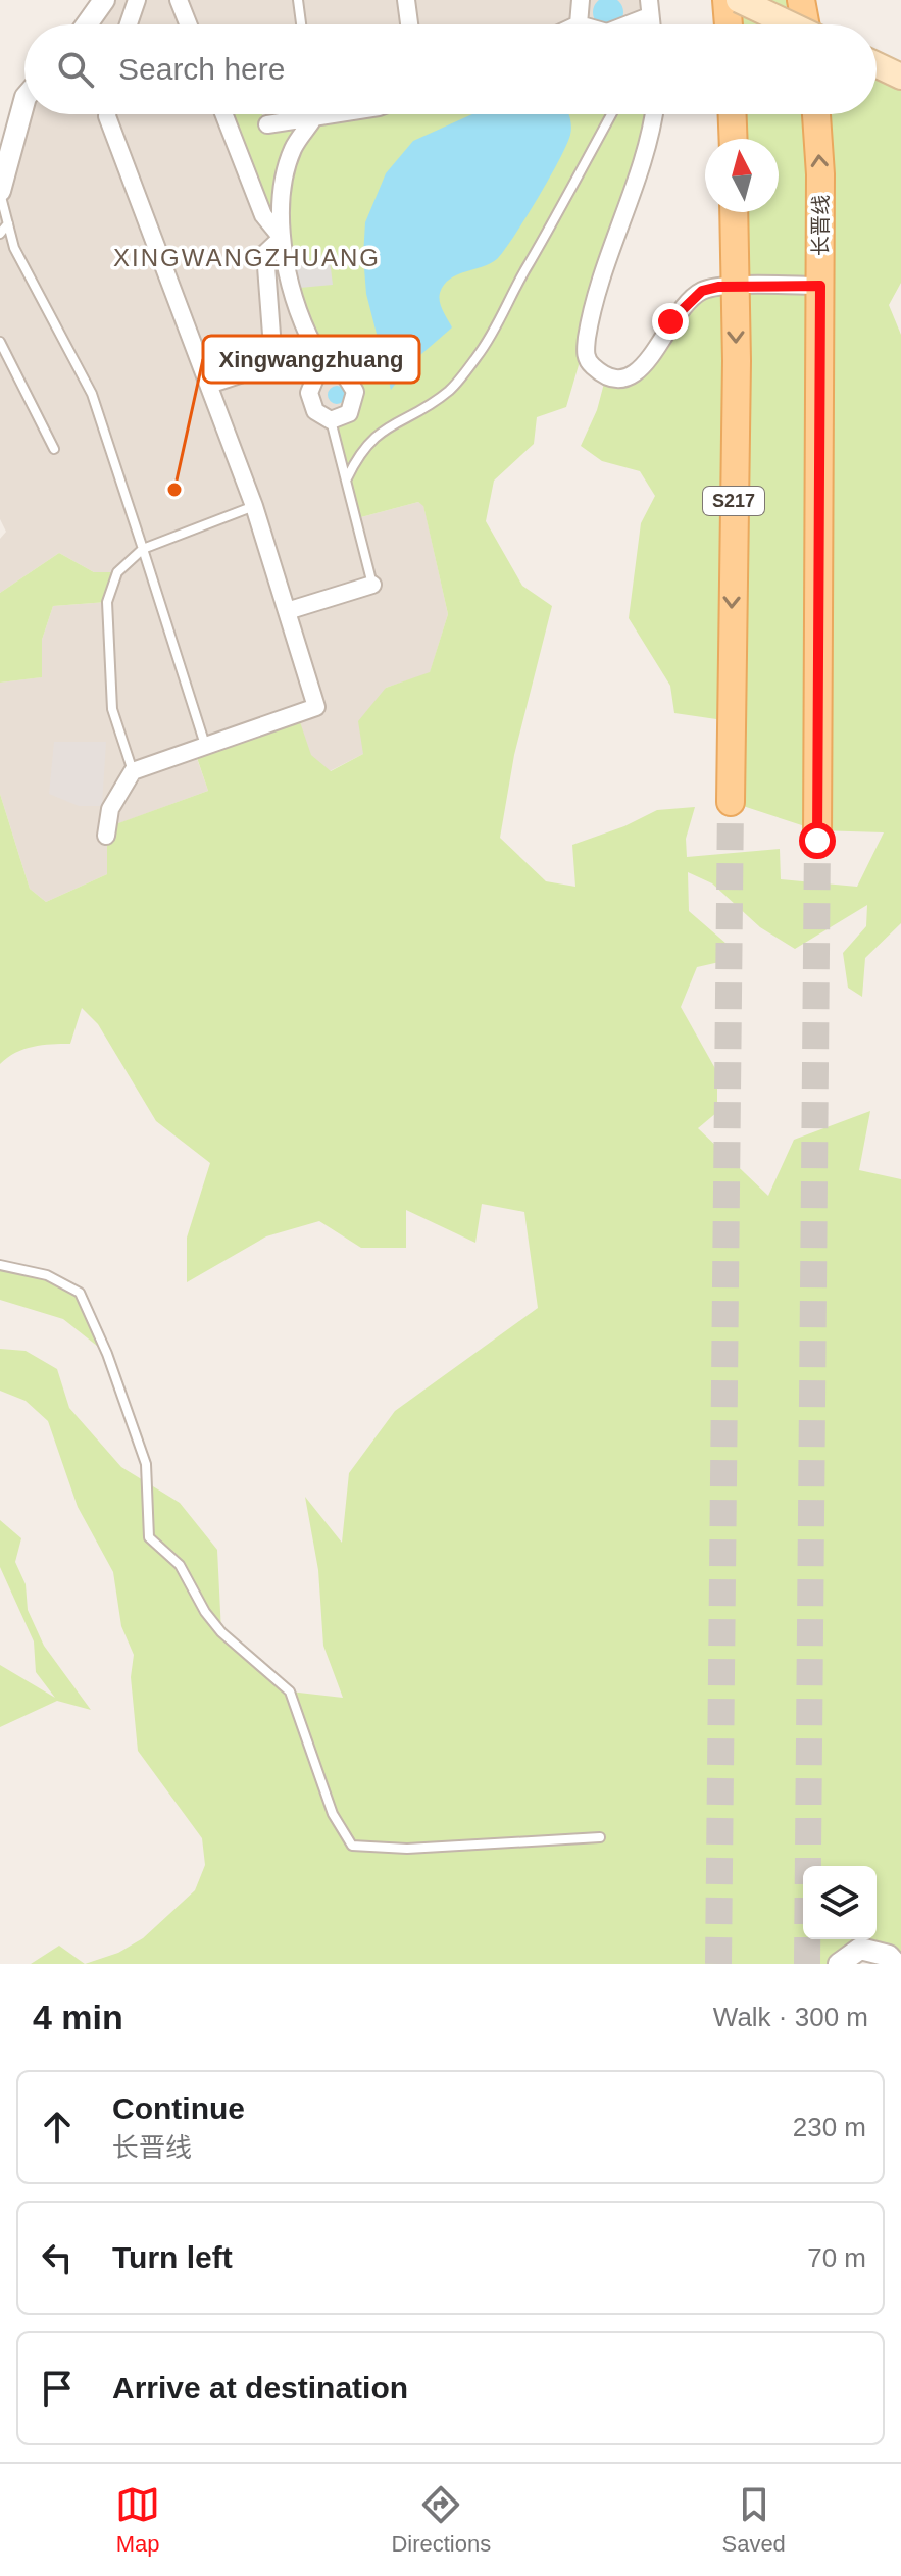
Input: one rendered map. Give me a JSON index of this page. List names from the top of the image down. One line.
{"streets":{"main road":["长晋线","S217"]},"districts":["XINGWANGZHUANG"],"places":["Xingwangzhuang"],"north":"top","page":{"search":"Search here","heading":["4 min","Walk · 300 m"],"list":[["Continue","长晋线","230 m"],["Turn left","70 m"],"Arrive at destination"],"nav":["Map","Directions","Saved"]}}
